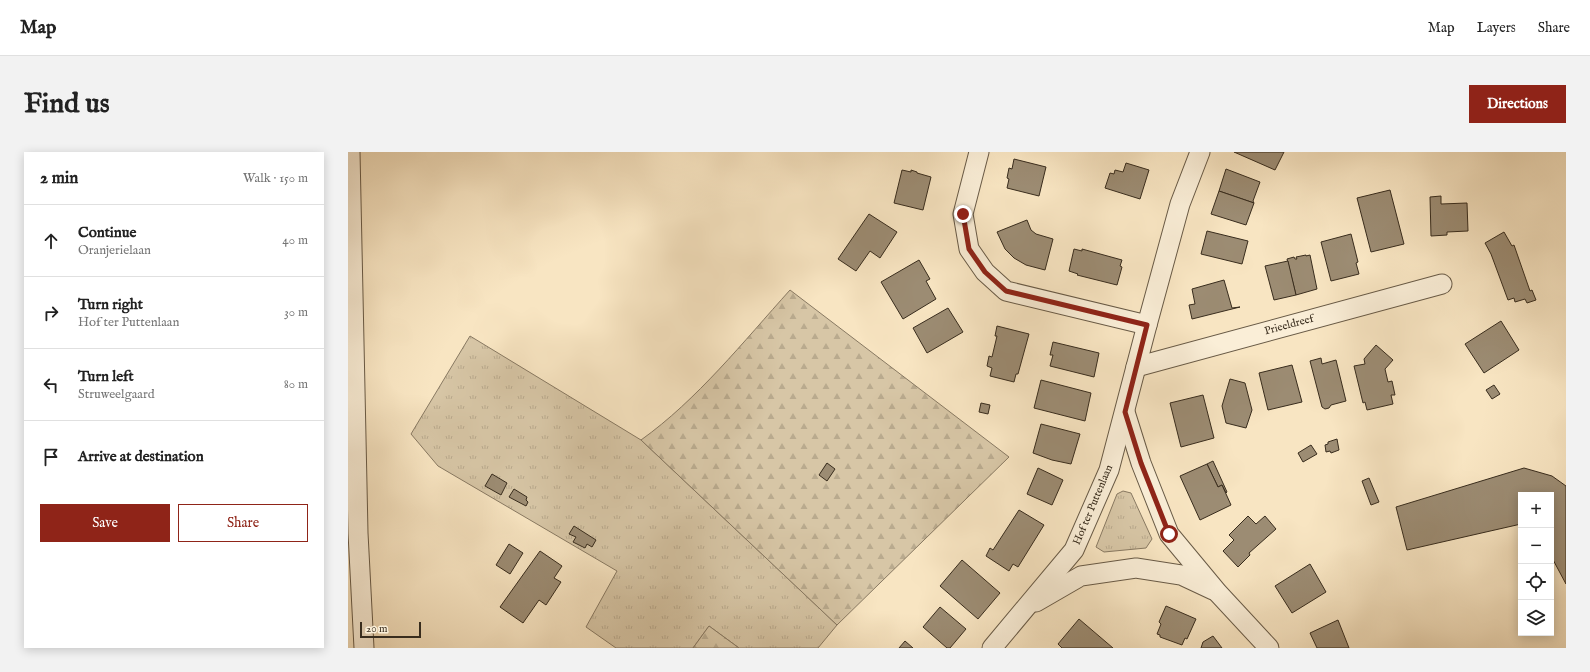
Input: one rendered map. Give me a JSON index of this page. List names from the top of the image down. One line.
{"streets":{"street":["Prieeldreef","Hof ter Puttenlaan"]},"crossings":[["Prieeldreef","Hof ter Puttenlaan"]],"scale_bar":"20 m","page":{"header":"Map","nav":["Map","Layers","Share"],"buttons":["Directions",["Save","Share"]],"title":"Find us","heading":["2 min","Walk · 150 m"],"list":[["Continue","Oranjerielaan","40 m"],["Turn right","Hof ter Puttenlaan","30 m"],["Turn left","Struweelgaard","80 m"],"Arrive at destination"],"map_buttons":["+","−"],"scale":"20 m"}}
